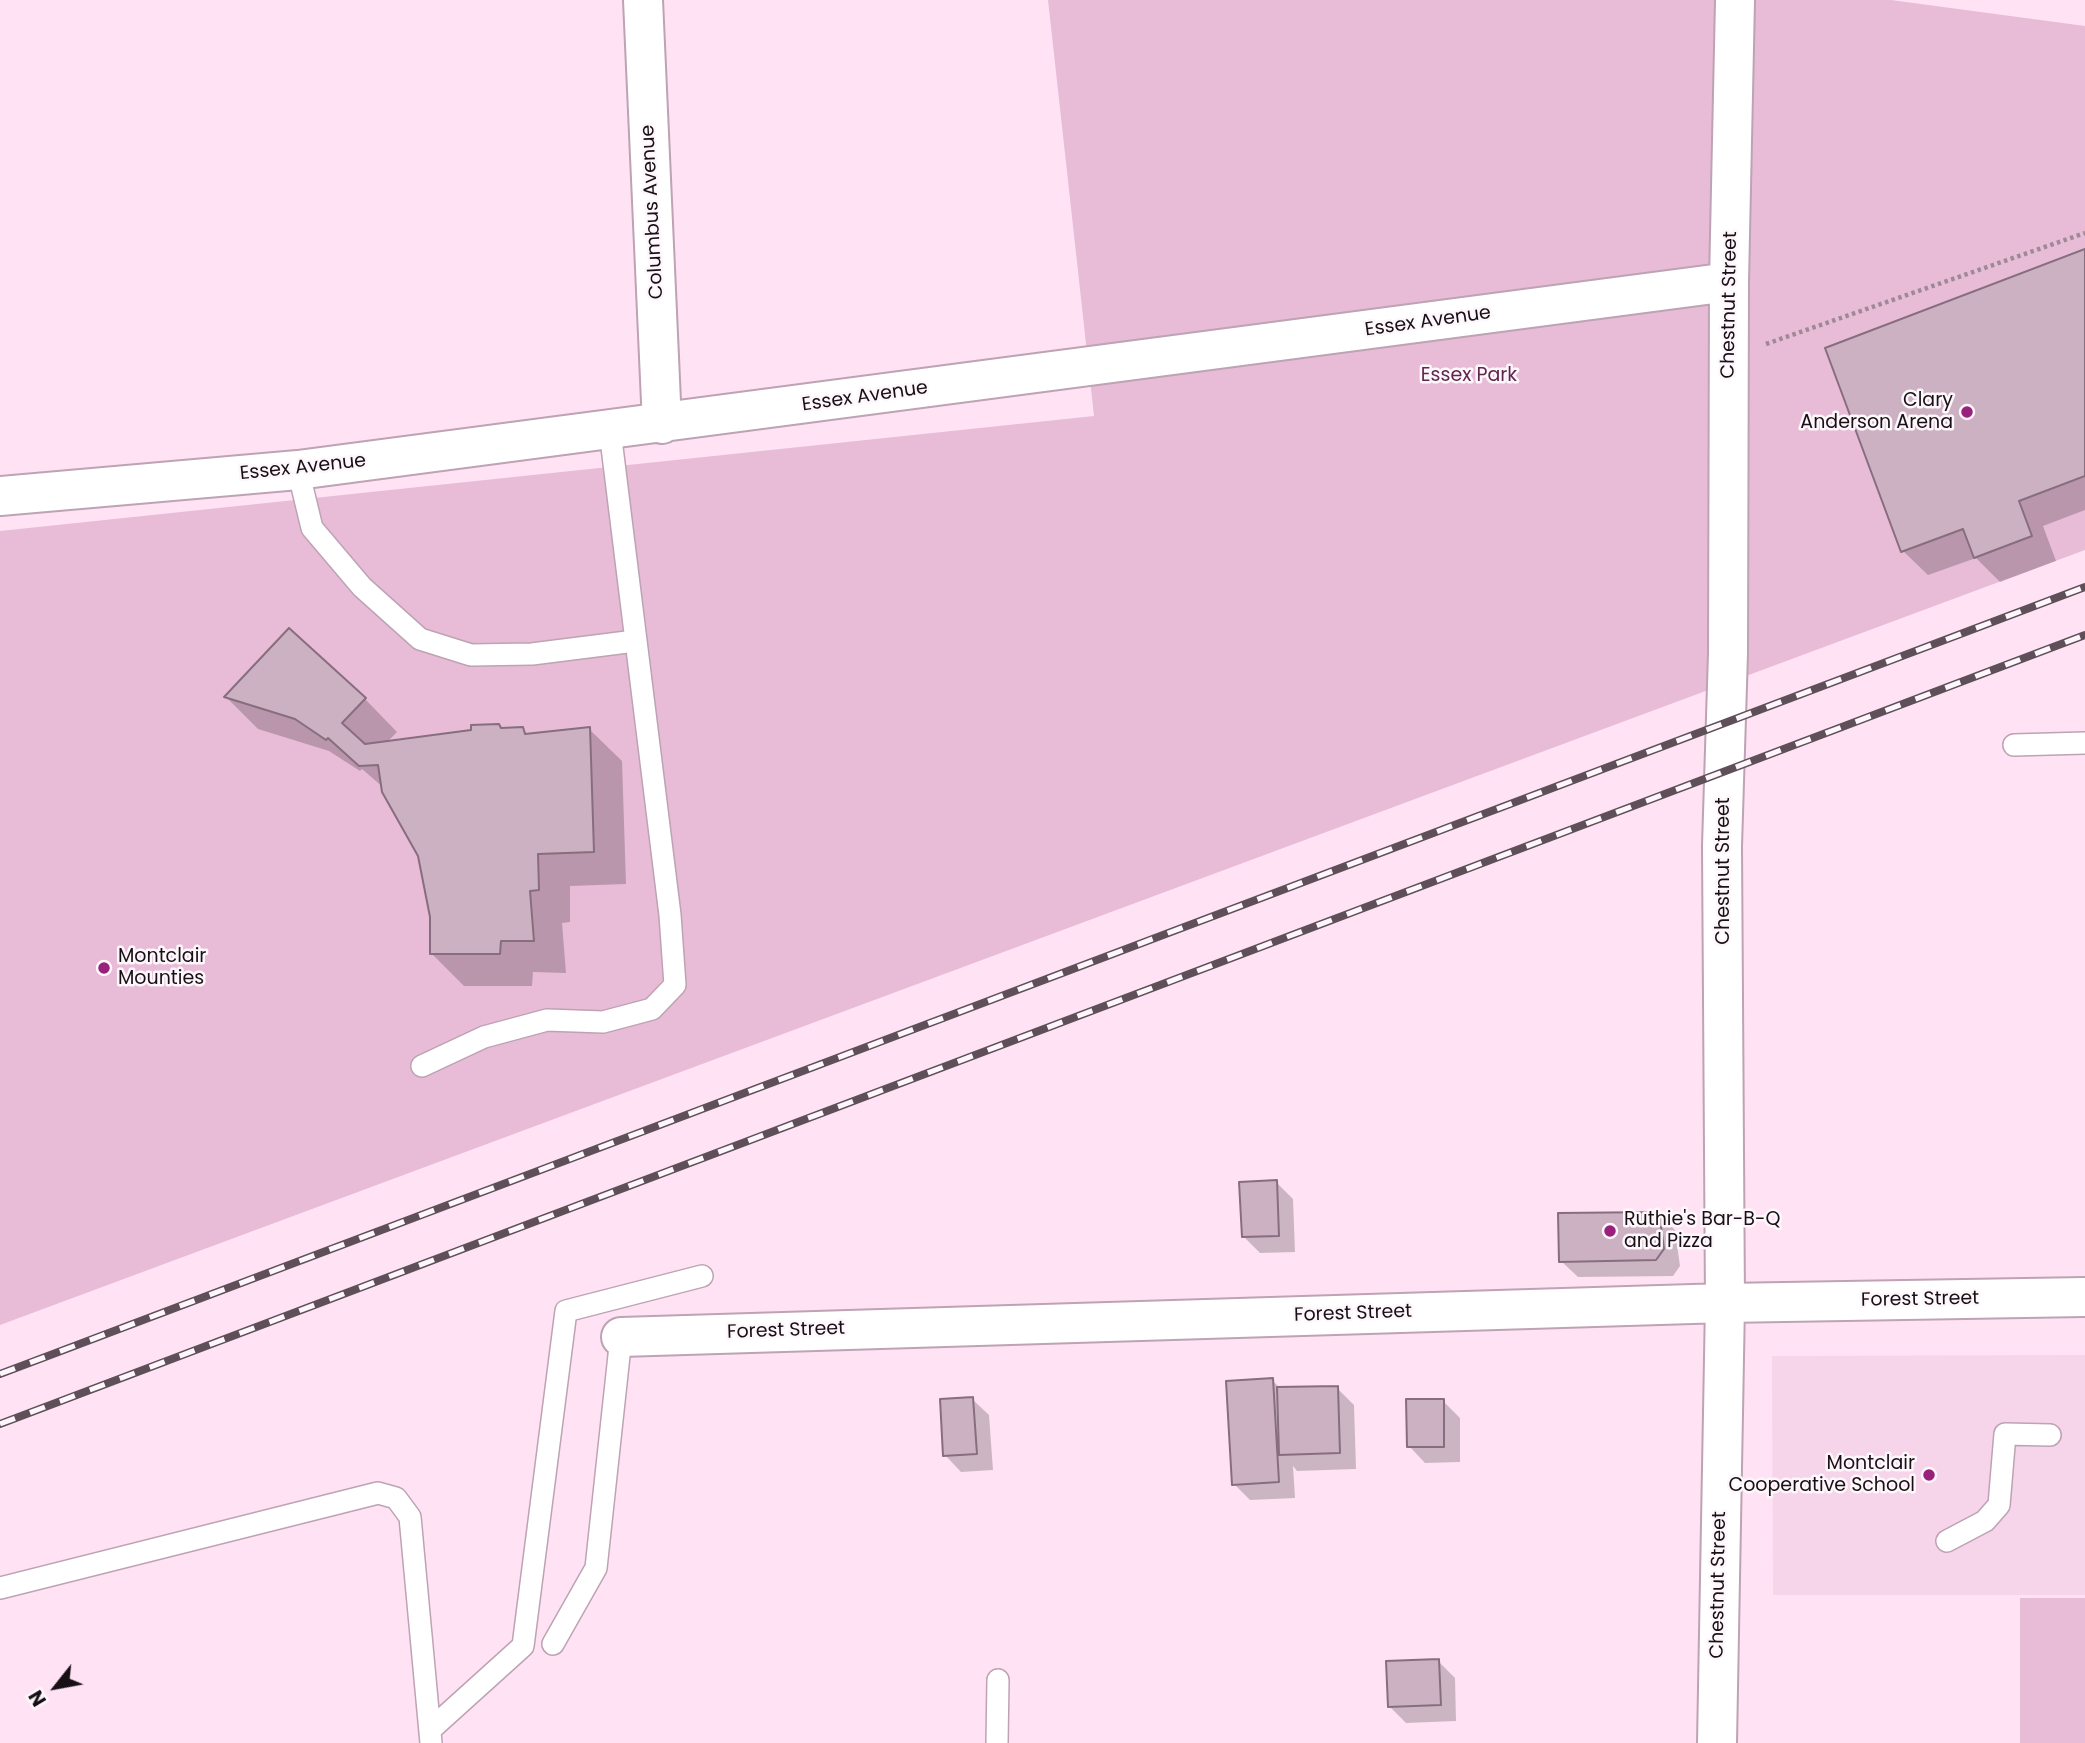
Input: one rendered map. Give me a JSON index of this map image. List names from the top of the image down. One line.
{"streets":{"street":["Columbus Avenue","Chestnut Street","Essex Avenue","Forest Street"]},"crossings":[["Columbus Avenue","Essex Avenue"],["Chestnut Street","Essex Avenue"],["Chestnut Street","Forest Street"]],"parks":["Essex Park"],"places":["Clary Anderson Arena","Montclair Mounties","Ruthie's Bar-B-Q and Pizza","Montclair Cooperative School"],"north":"bottom left"}
